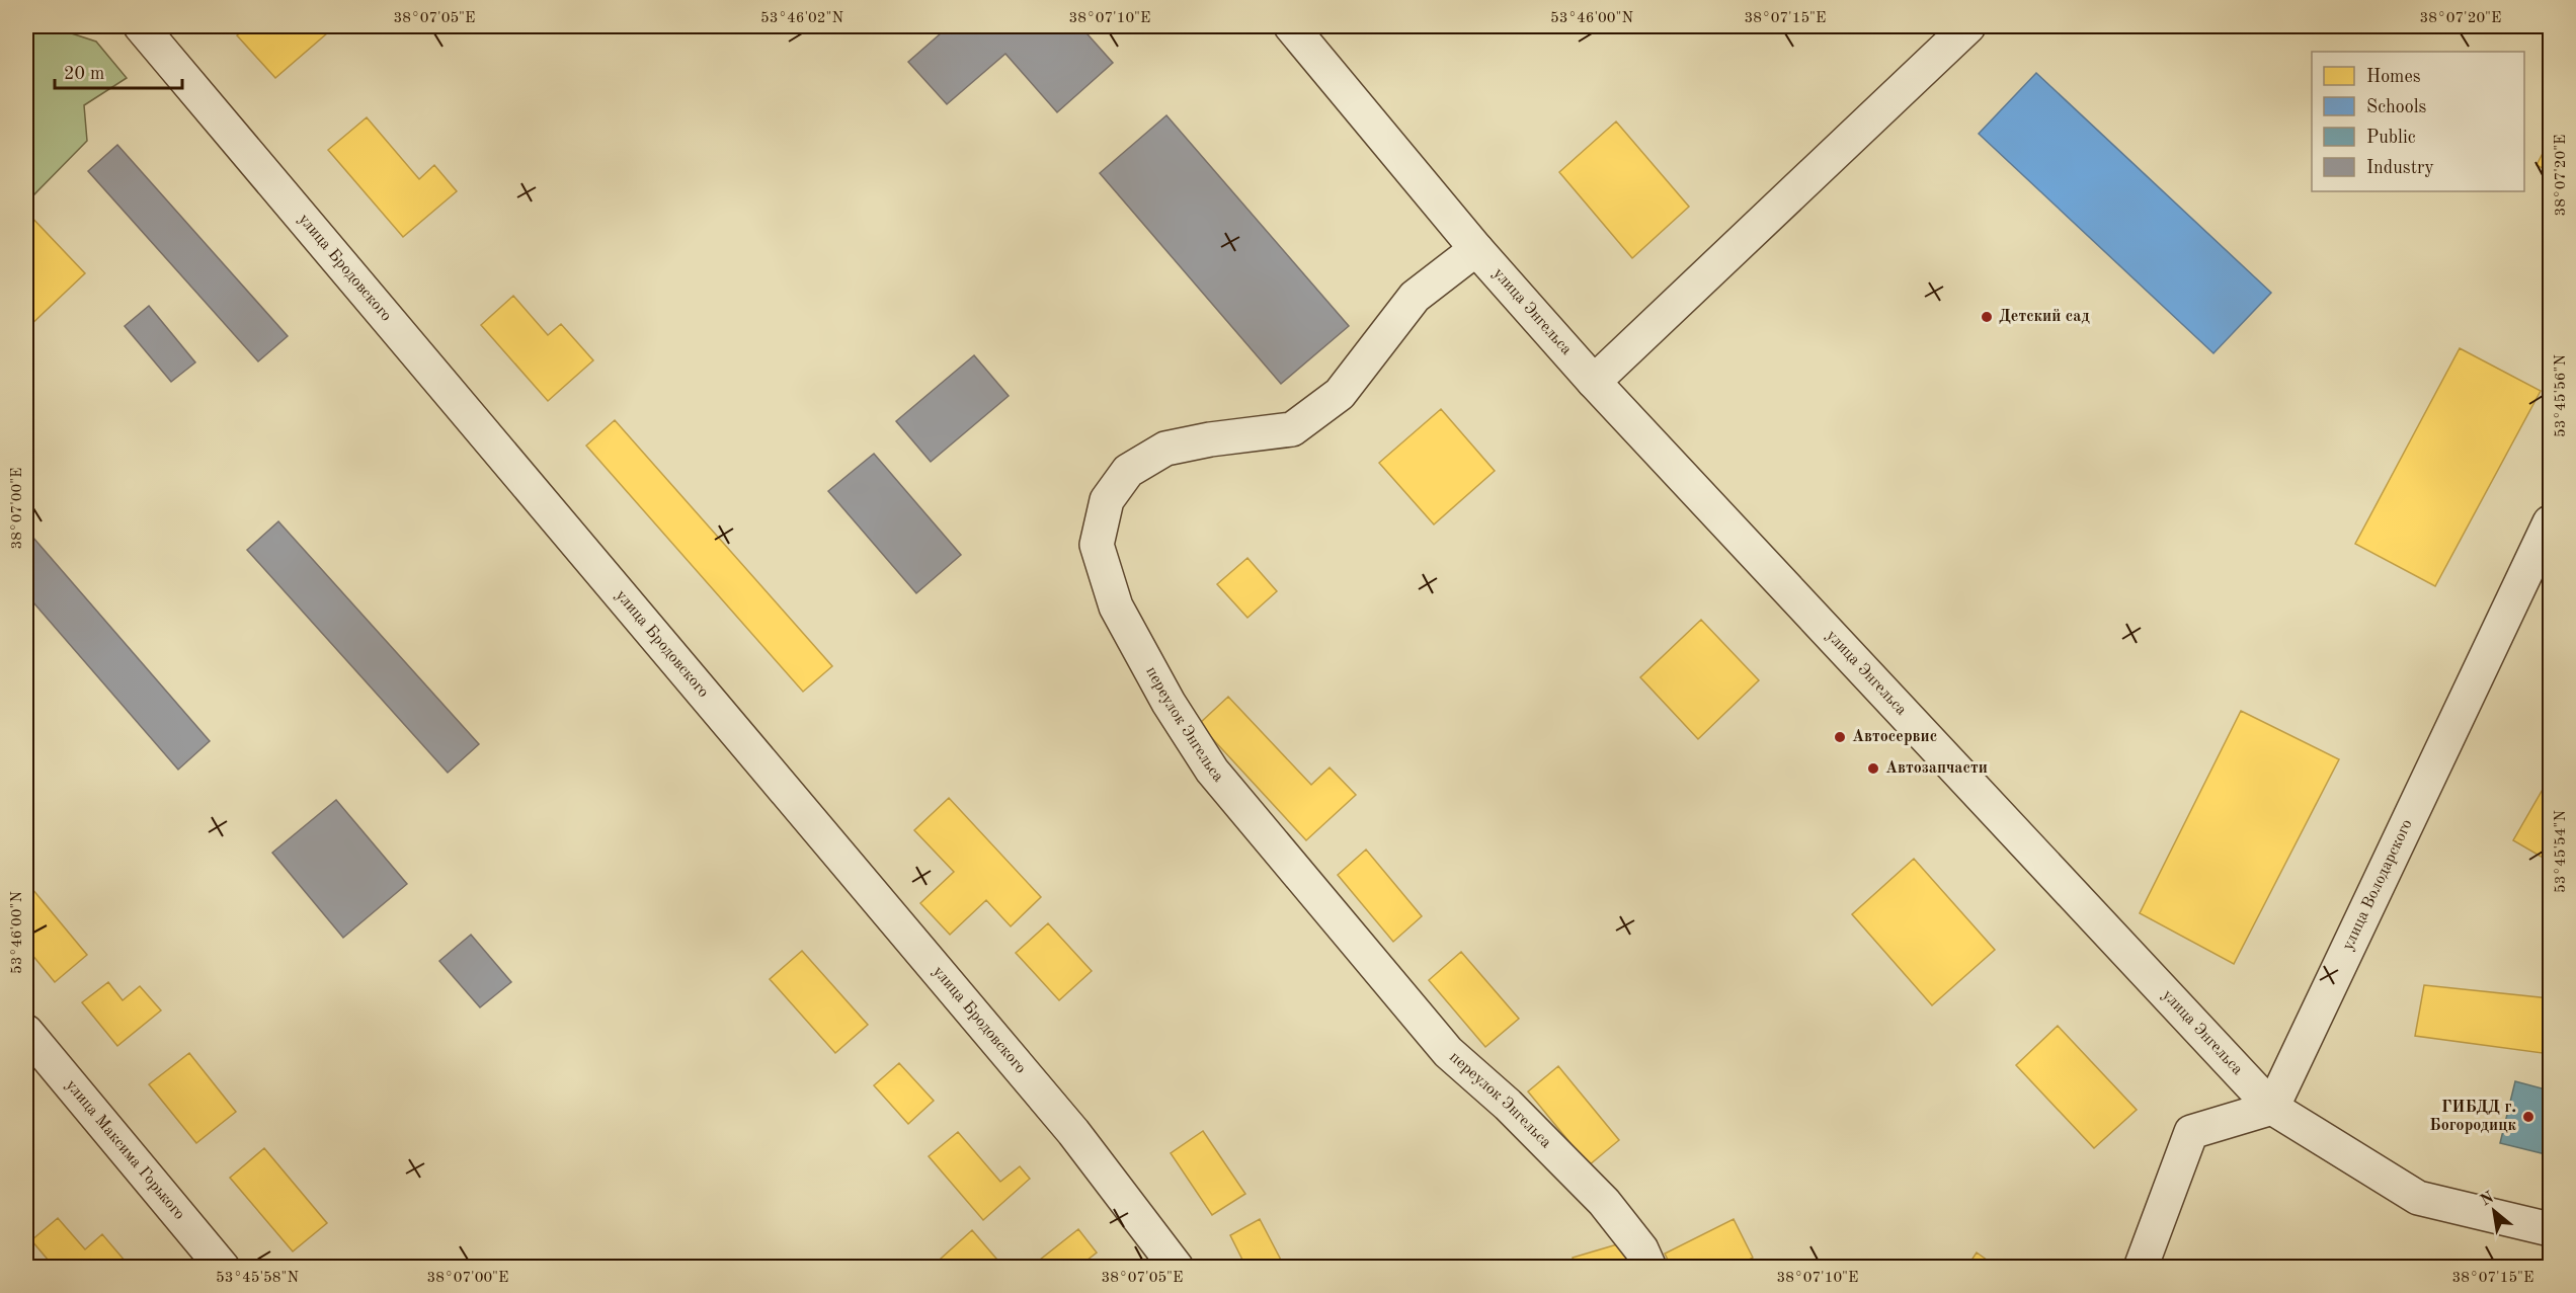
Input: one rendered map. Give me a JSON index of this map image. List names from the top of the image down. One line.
{"streets":{"street":["улица Бродовского","улица Энгельса","переулок Энгельса","улица Володарского","улица Максима Горького"]},"crossings":[["улица Энгельса","переулок Энгельса"],["улица Энгельса","улица Володарского"]],"places":["Детский сад","Автосервис","Автозапчасти","ГИБДД г. Богородицк"],"legend":["Homes","Schools","Public","Industry"],"scale_bar":"20 m","north":"top left","coordinates":["38°07'05\"E","53°46'02\"N","38°07'10\"E","53°46'00\"N","38°07'15\"E","38°07'20\"E","53°45'56\"N","38°07'00\"E","53°45'54\"N","53°45'58\"N"]}
